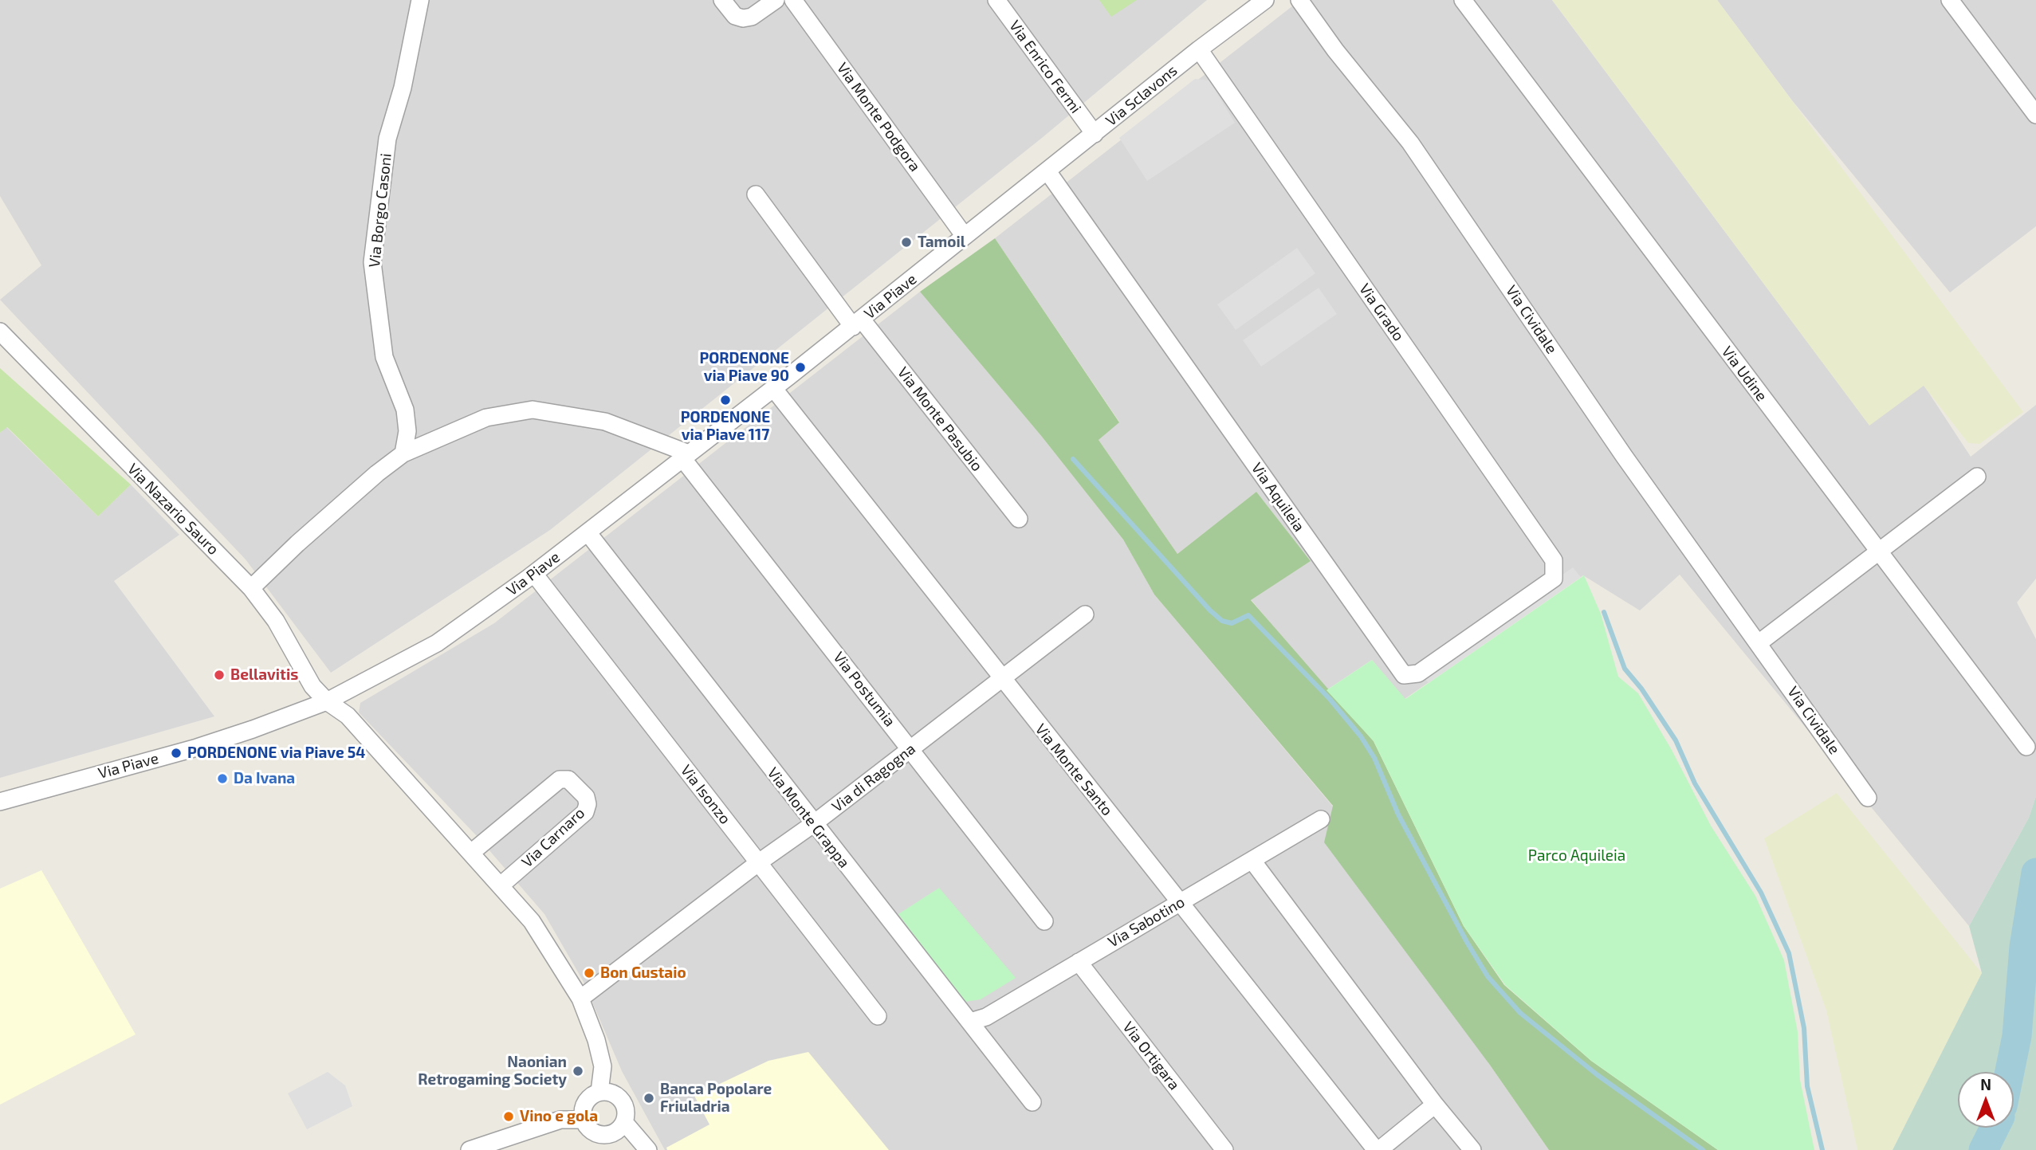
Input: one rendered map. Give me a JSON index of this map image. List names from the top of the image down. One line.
{"streets":{"street":["Via Enrico Fermi","Via Sclavons","Via Monte Podgora","Via Borgo Casoni","Via Piave","Via Grado","Via Cividale","Via Udine","Via Monte Pasubio","Via Aquileia","Via Nazario Sauro","Via Postumia","Via Monte Santo","Via di Ragogna","Via Isonzo","Via Monte Grappa","Via Carnaro","Via Sabotino","Via Ortigara"]},"crossings":[["Via Enrico Fermi","Via Sclavons"],["Via Sclavons","Via Piave"],["Via Sclavons","Via Grado"],["Via Sclavons","Via Aquileia"],["Via Monte Podgora","Via Piave"],["Via Piave","Via Monte Pasubio"],["Via Piave","Via Nazario Sauro"],["Via Piave","Via Postumia"],["Via Piave","Via Monte Santo"],["Via Piave","Via Isonzo"],["Via Piave","Via Monte Grappa"],["Via Grado","Via Aquileia"],["Via Postumia","Via di Ragogna"],["Via Monte Santo","Via di Ragogna"],["Via Monte Santo","Via Sabotino"],["Via di Ragogna","Via Isonzo"],["Via di Ragogna","Via Monte Grappa"],["Via Monte Grappa","Via Sabotino"],["Via Sabotino","Via Ortigara"]],"parks":["Parco Aquileia"],"places":["Tamoil","PORDENONE via Piave 90","PORDENONE via Piave 117","Bellavitis","PORDENONE via Piave 54","Da Ivana","Bon Gustaio","Naonian Retrogaming Society","Banca Popolare Friuladria","Vino e gola"],"north":"top"}
